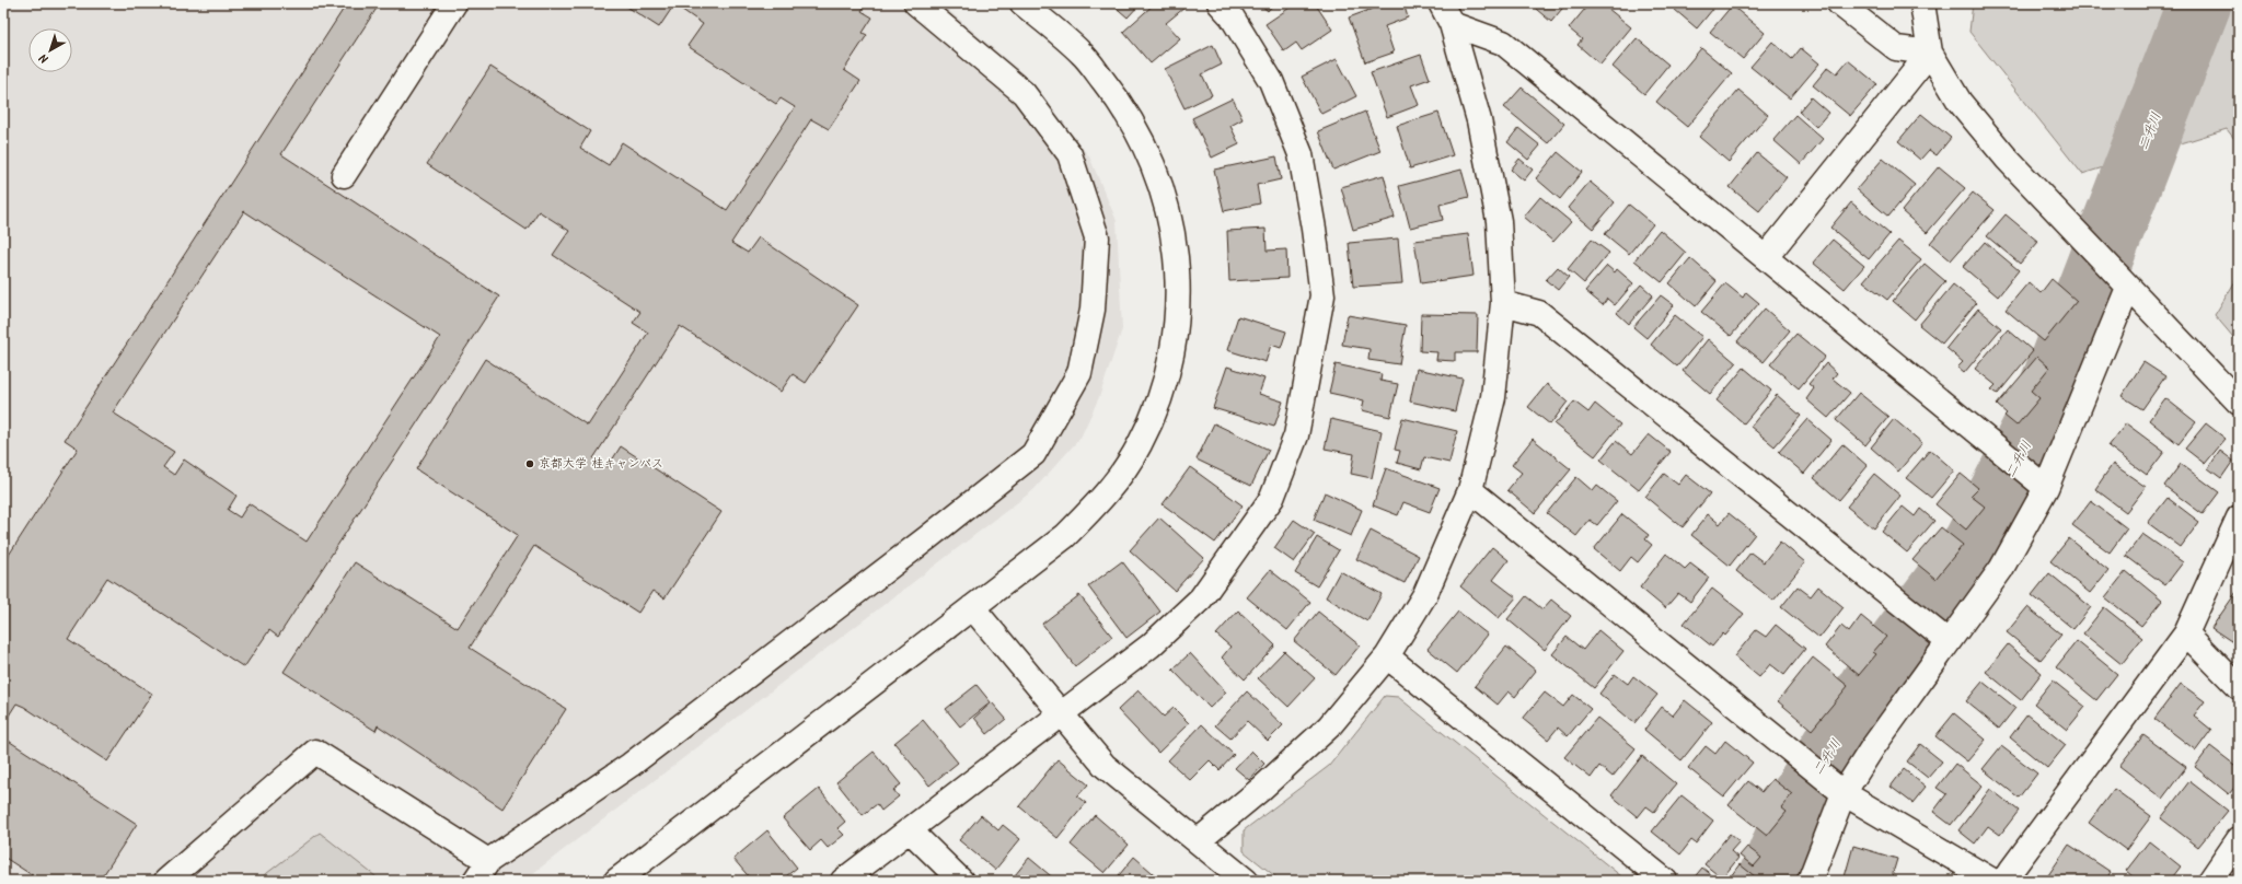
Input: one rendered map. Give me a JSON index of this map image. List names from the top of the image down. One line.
{"water":["二升川"],"places":["京都大学 桂キャンパス"],"north":"bottom left"}
